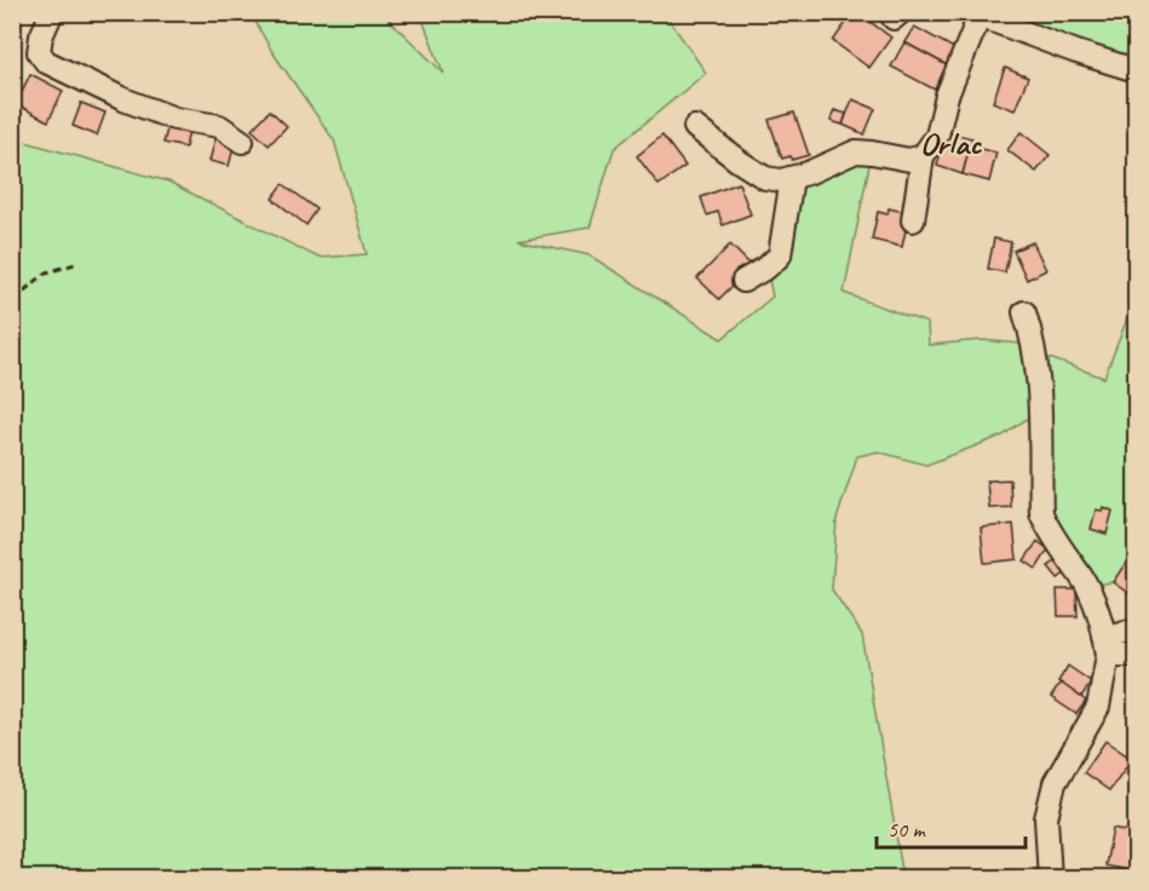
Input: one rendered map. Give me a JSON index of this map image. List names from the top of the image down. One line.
{"districts":["Orlac"],"scale_bar":"50 m"}
